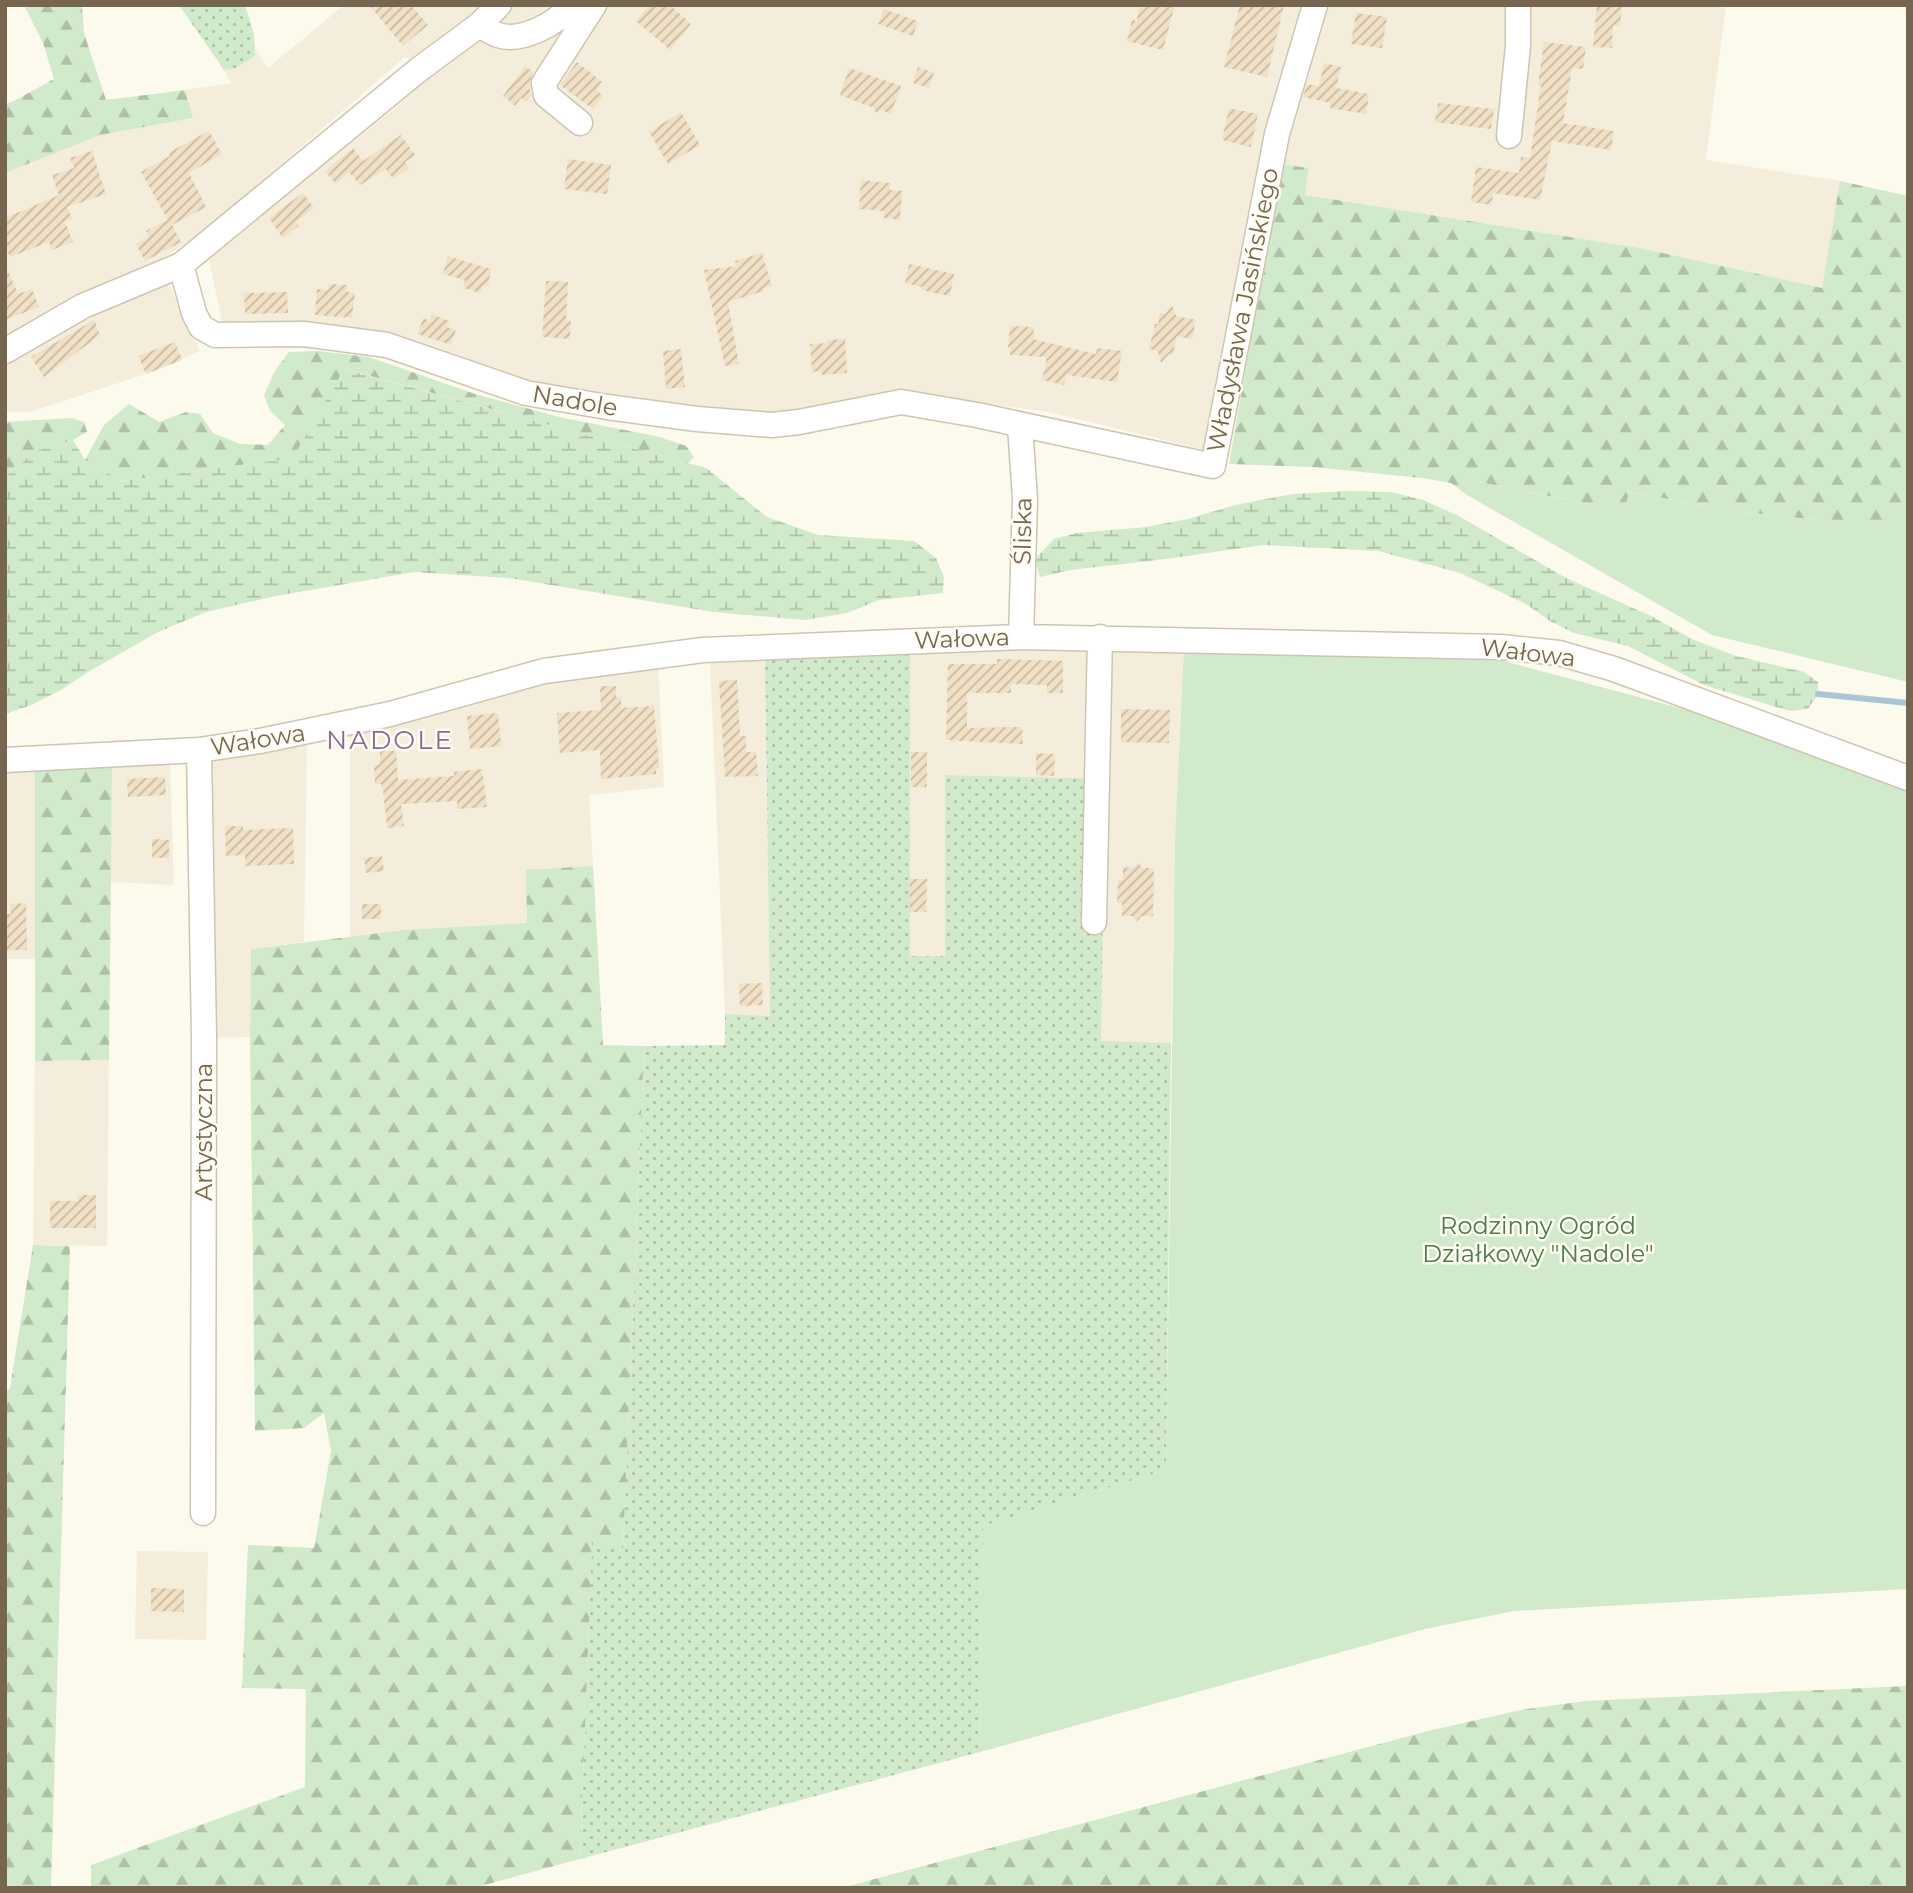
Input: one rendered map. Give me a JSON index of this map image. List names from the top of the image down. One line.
{"streets":{"street":["Władysława Jasińskiego","Nadole","Śliska","Wałowa","Artystyczna"]},"crossings":[["Władysława Jasińskiego","Nadole"],["Władysława Jasińskiego","Śliska"],["Nadole","Śliska"],["Śliska","Wałowa"],["Wałowa","Artystyczna"]],"districts":["NADOLE"],"parks":["Rodzinny Ogród Działkowy \"Nadole\""]}
